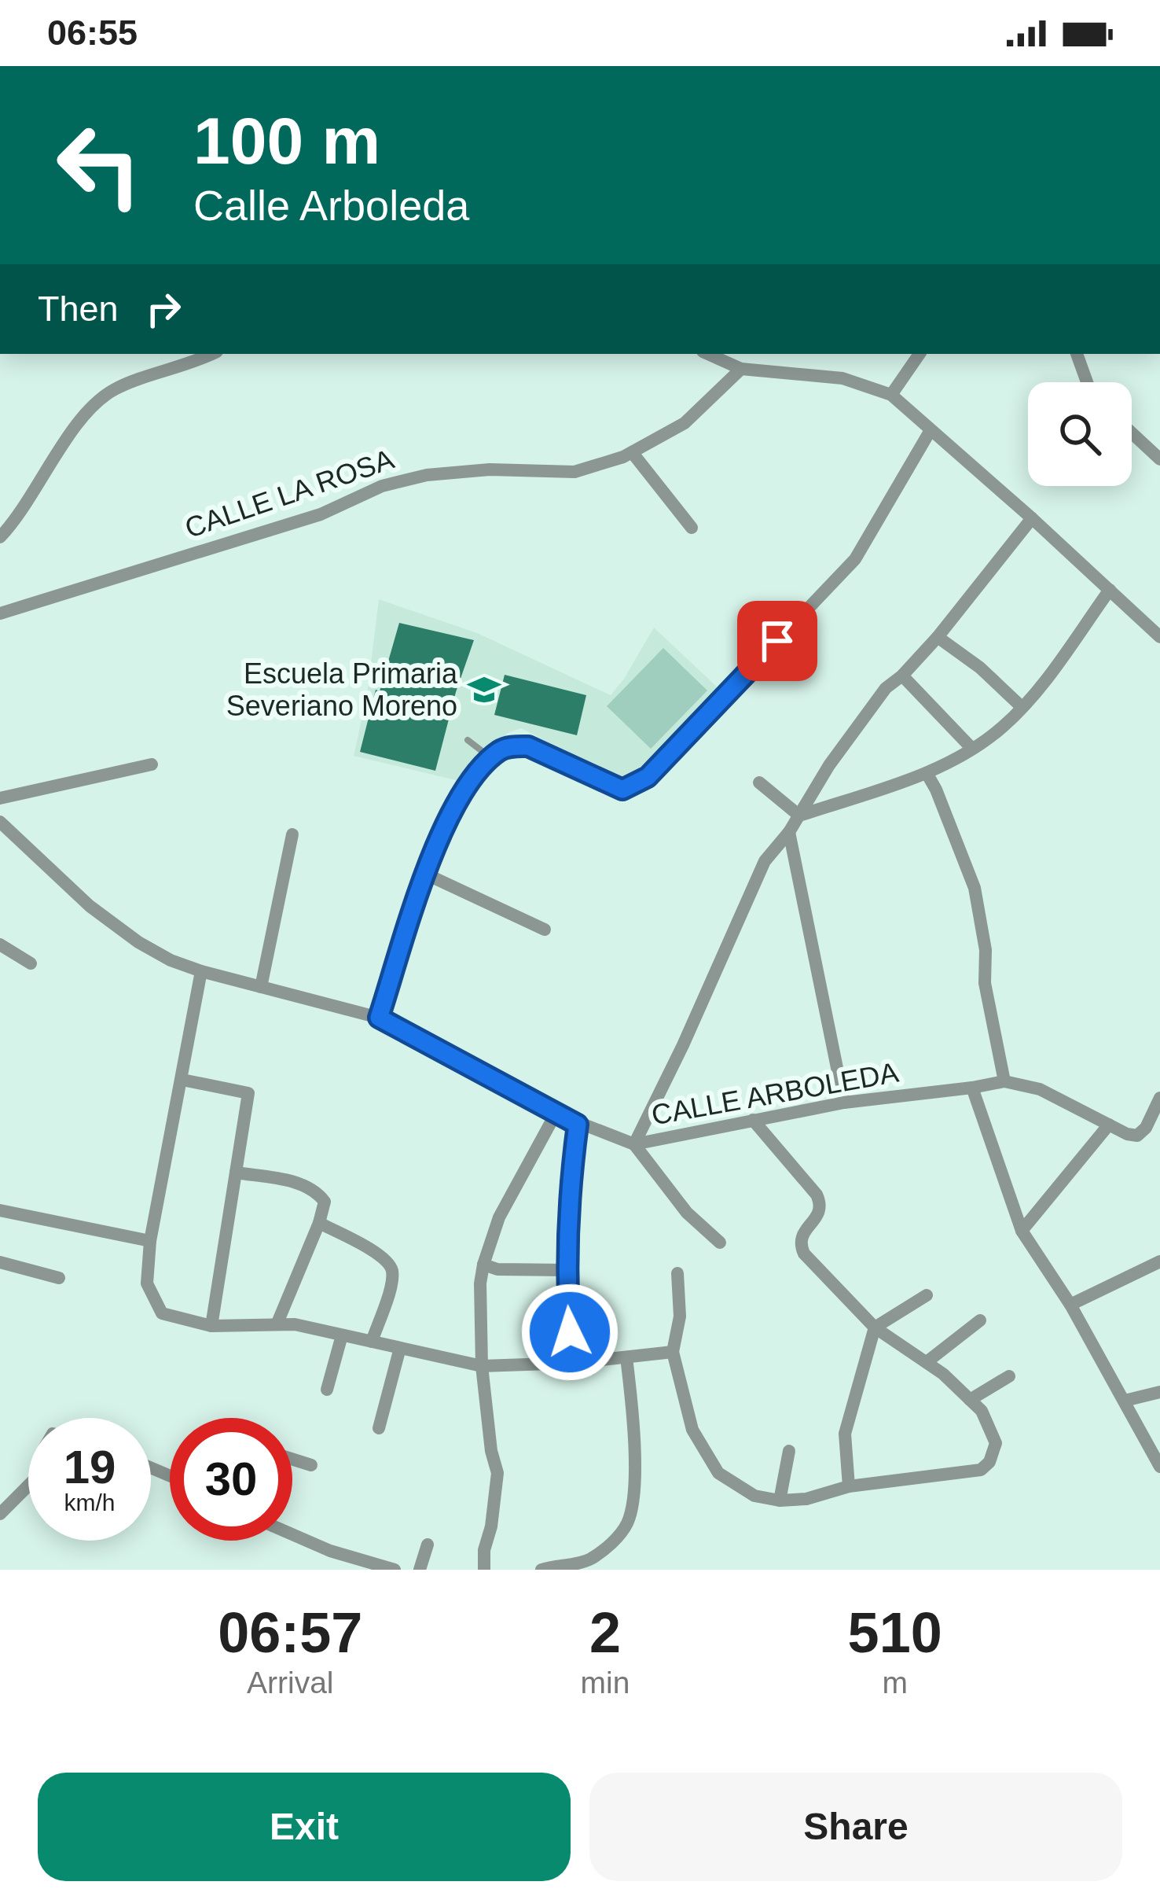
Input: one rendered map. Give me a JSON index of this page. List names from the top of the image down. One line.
{"streets":{"street":["CALLE LA ROSA","CALLE ARBOLEDA"]},"places":{"school or university":["Escuela Primaria Severiano Moreno"]},"page":{"status":"06:55","turn":["100 m","Calle Arboleda"],"then":"Then","speed":"19 km/h","limit":"30","eta":["06:57","Arrival","2","min","510","m"],"buttons":["Exit","Share"]}}
